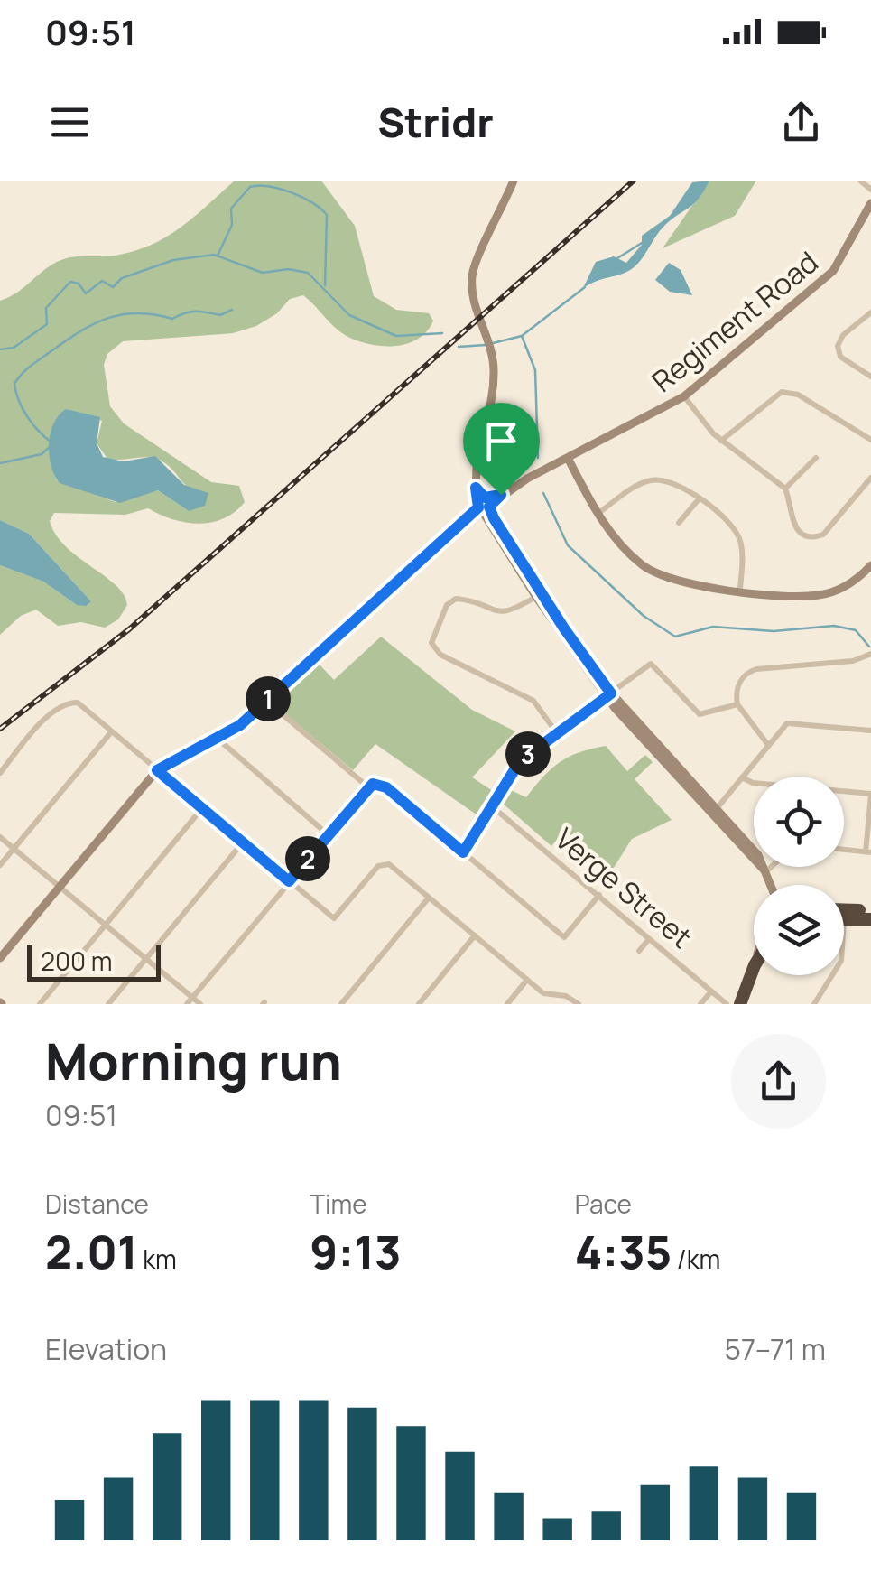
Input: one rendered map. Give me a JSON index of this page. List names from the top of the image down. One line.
{"streets":{"street":["Regiment Road","Verge Street"]},"scale_bar":"200 m","page":{"status":"09:51","header":"Stridr","pins":["1","3","2"],"scale":"200 m","heading":["Morning run","09:51"],"stats":[["Distance","2.01 km"],["Time","9:13"],["Pace","4:35 /km"]],"chart":["Elevation","57–71 m"]}}
